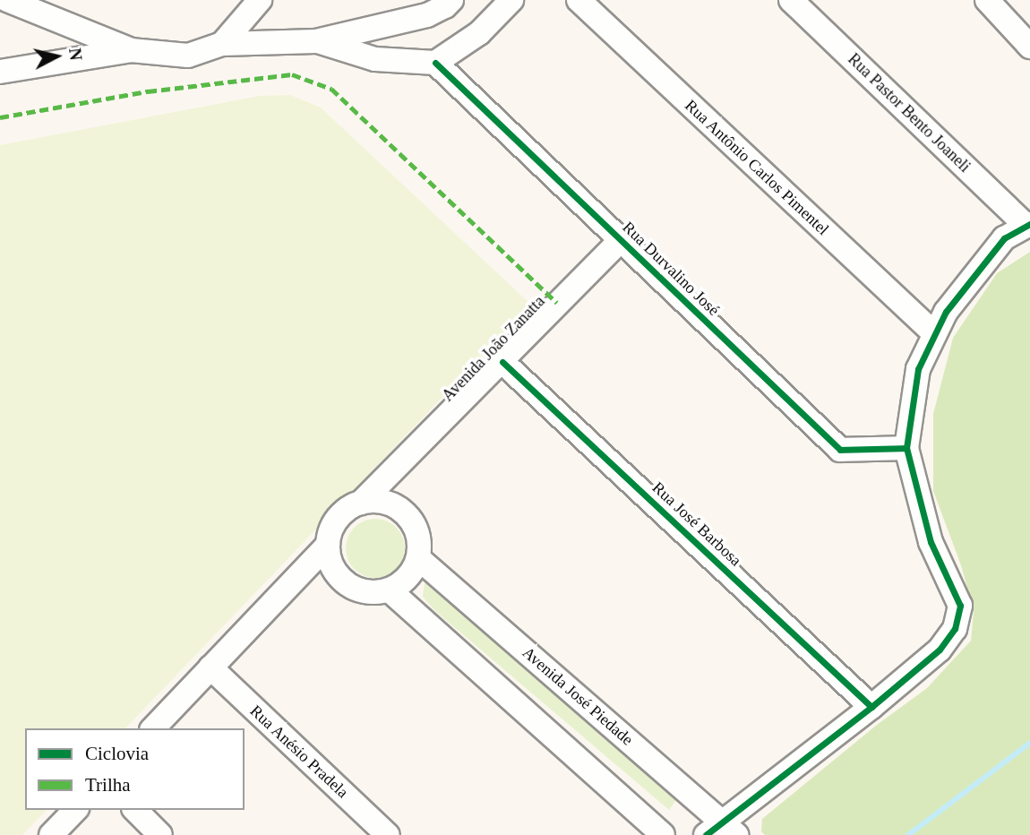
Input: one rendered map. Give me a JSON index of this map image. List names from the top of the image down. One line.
{"streets":{"street":["Rua Pastor Bento Joaneli","Rua Antônio Carlos Pimentel","Rua Durvalino José","Avenida João Zanatta","Rua José Barbosa","Avenida José Piedade","Rua Anésio Pradela"]},"crossings":[["Rua Durvalino José","Avenida João Zanatta"],["Avenida João Zanatta","Rua José Barbosa"],["Avenida João Zanatta","Avenida José Piedade"]],"legend":["Ciclovia","Trilha"],"north":"right"}
